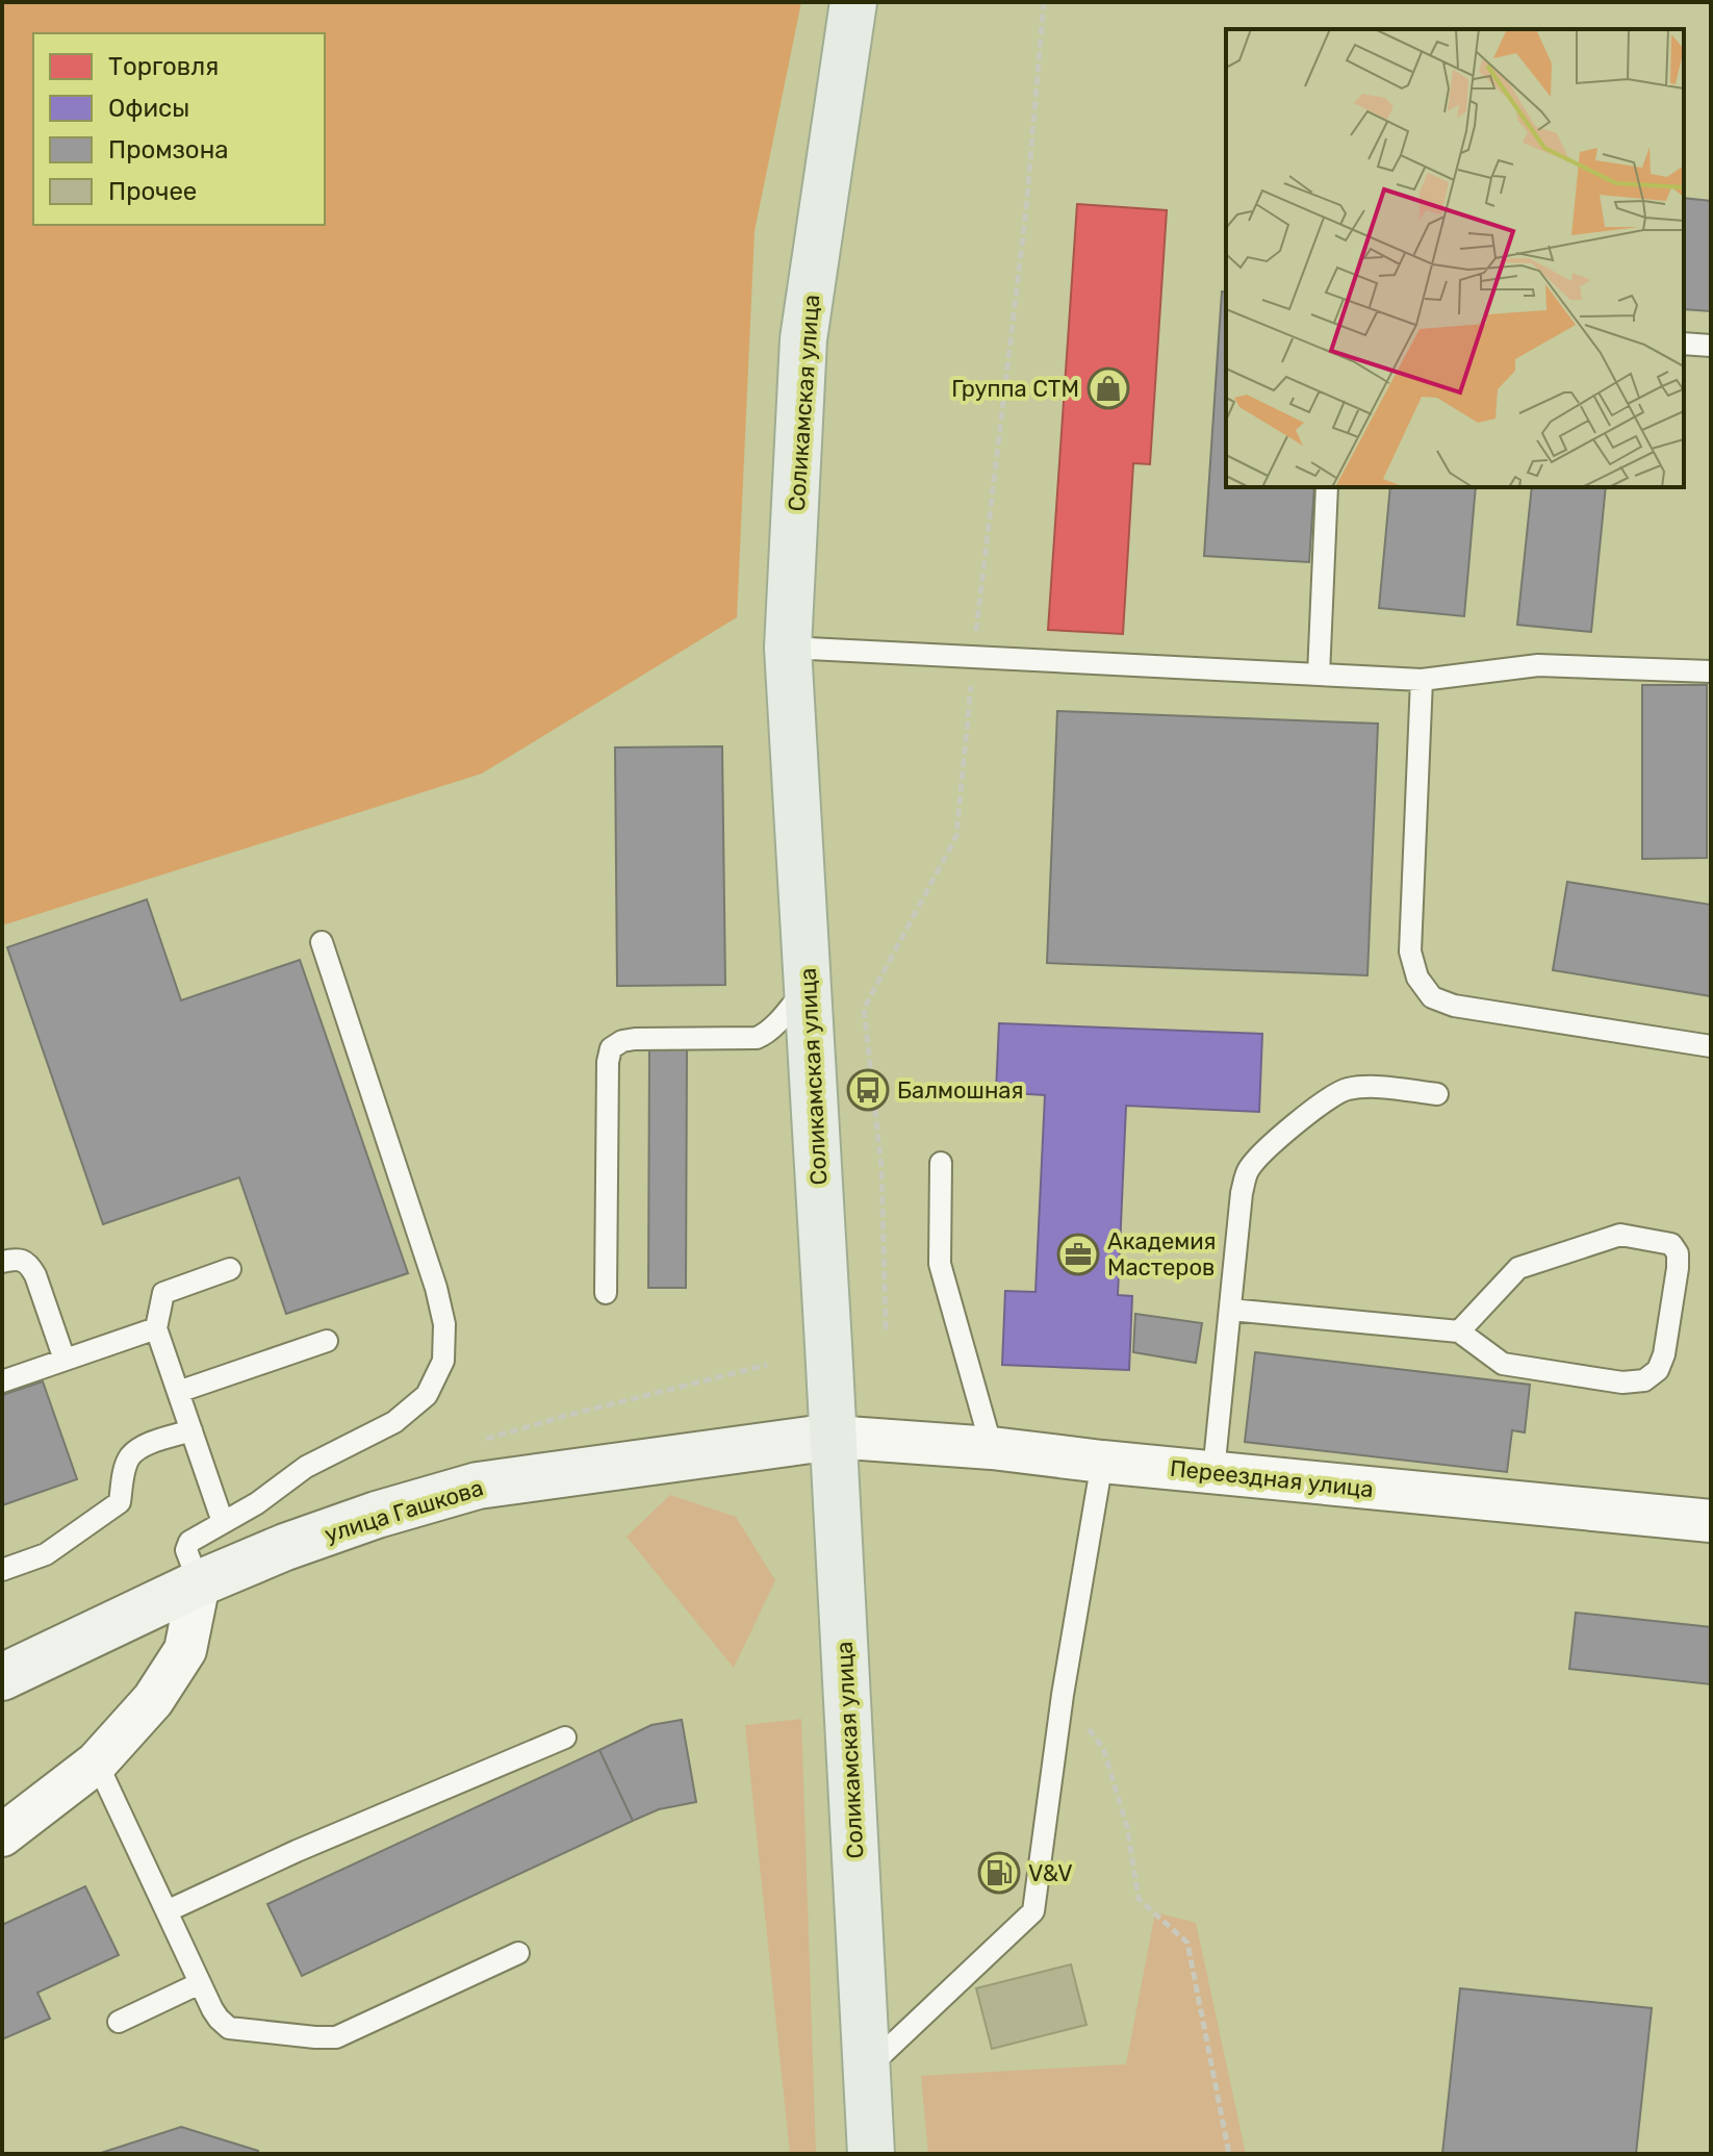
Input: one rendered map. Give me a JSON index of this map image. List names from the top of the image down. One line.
{"streets":{"main road":["Соликамская улица"],"street":["Переездная улица","улица Гашкова"]},"crossings":[["Соликамская улица","Переездная улица"],["Соликамская улица","улица Гашкова"],["Переездная улица","улица Гашкова"]],"places":{"shop":["Группа СТМ"],"bus stop":["Балмошная"],"office":["Академия Мастеров"],"fuel station":["V&V"]},"legend":["Торговля","Офисы","Промзона","Прочее"]}
